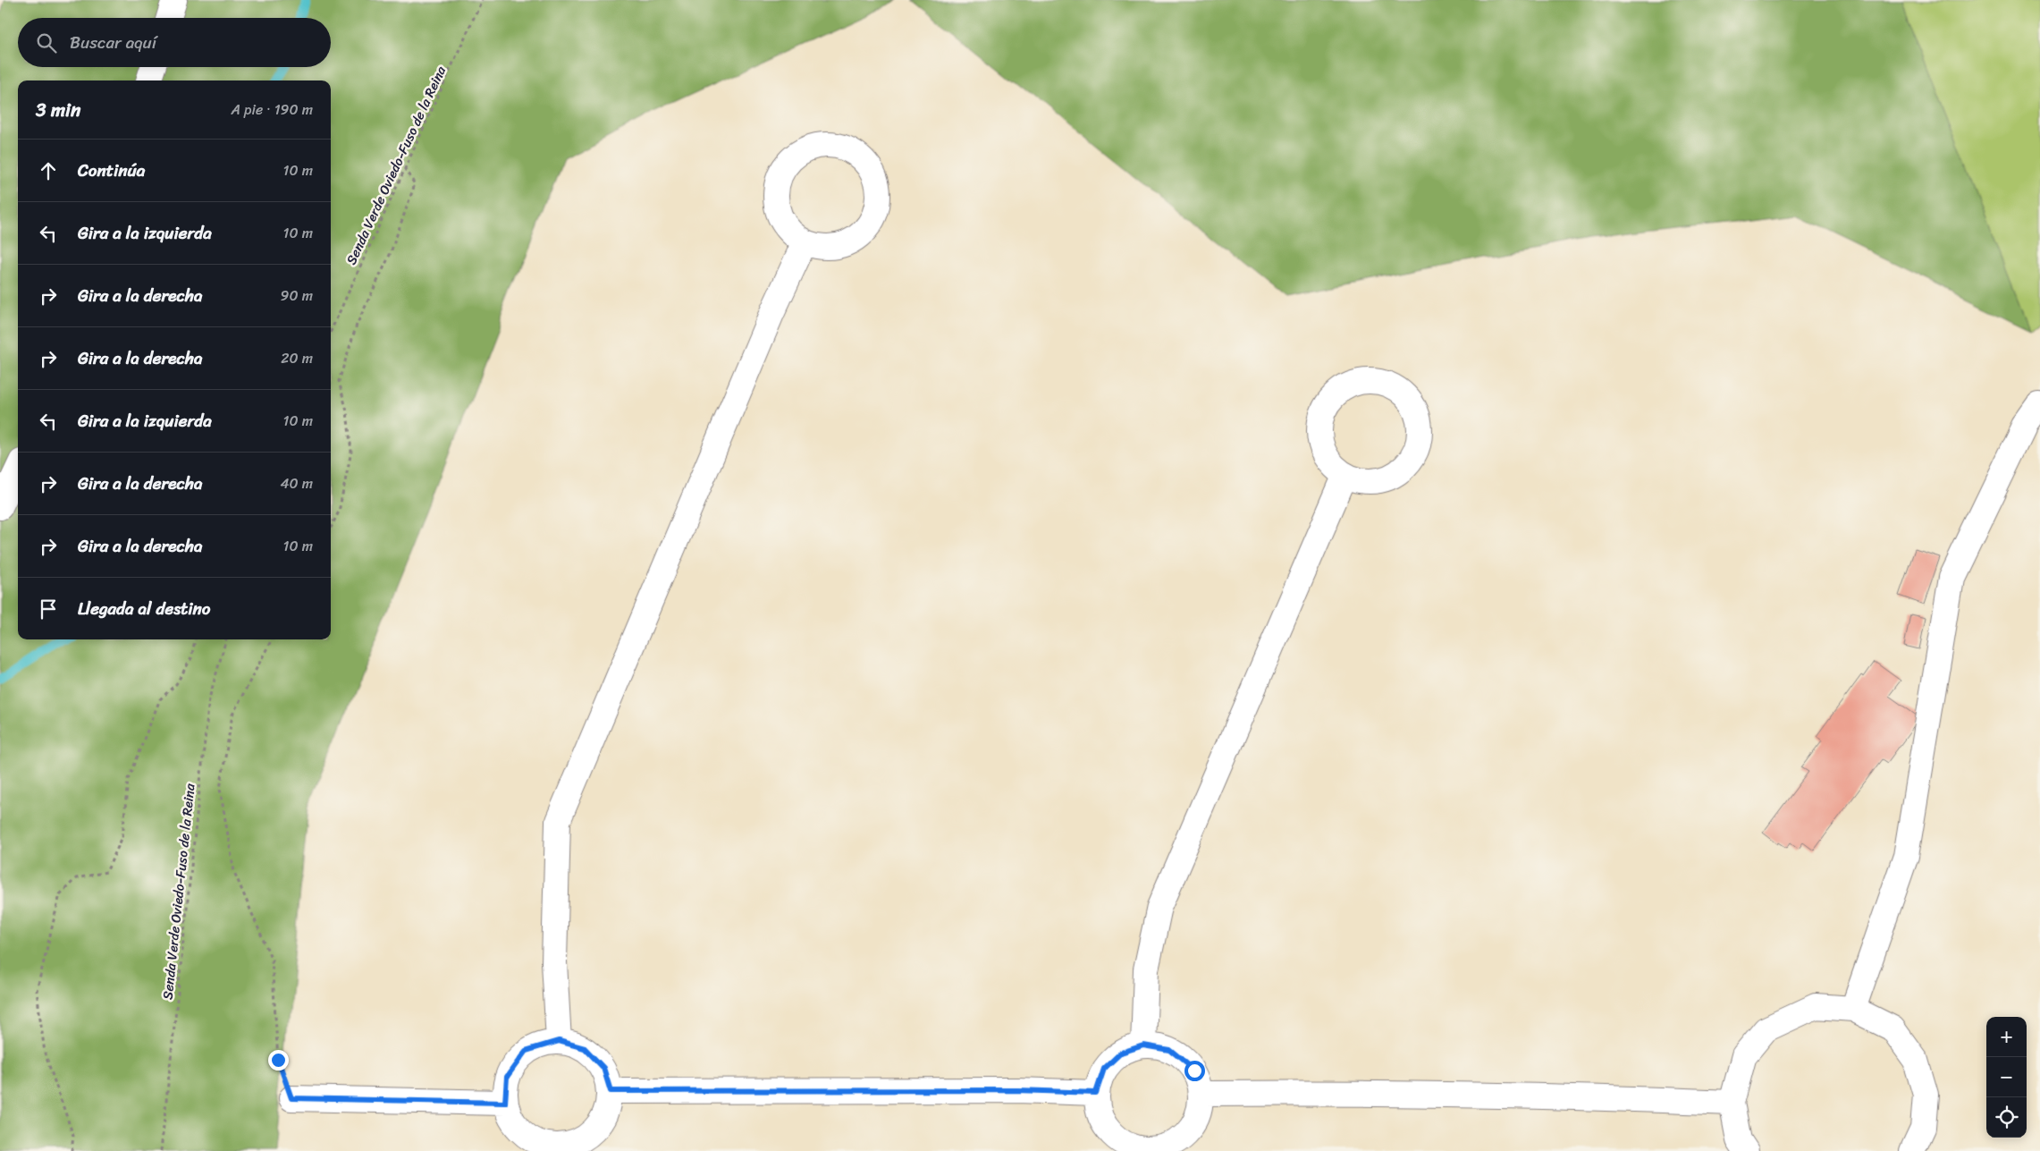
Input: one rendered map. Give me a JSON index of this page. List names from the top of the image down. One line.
{"streets":{"path":["Senda Verde Oviedo-Fuso de la Reina"]},"page":{"search":"Buscar aquí","heading":["3 min","A pie · 190 m"],"list":[["Continúa","10 m"],["Gira a la izquierda","10 m"],["Gira a la derecha","90 m"],["Gira a la derecha","20 m"],["Gira a la izquierda","10 m"],["Gira a la derecha","40 m"],["Gira a la derecha","10 m"],"Llegada al destino"],"map_buttons":["+","−"]}}
